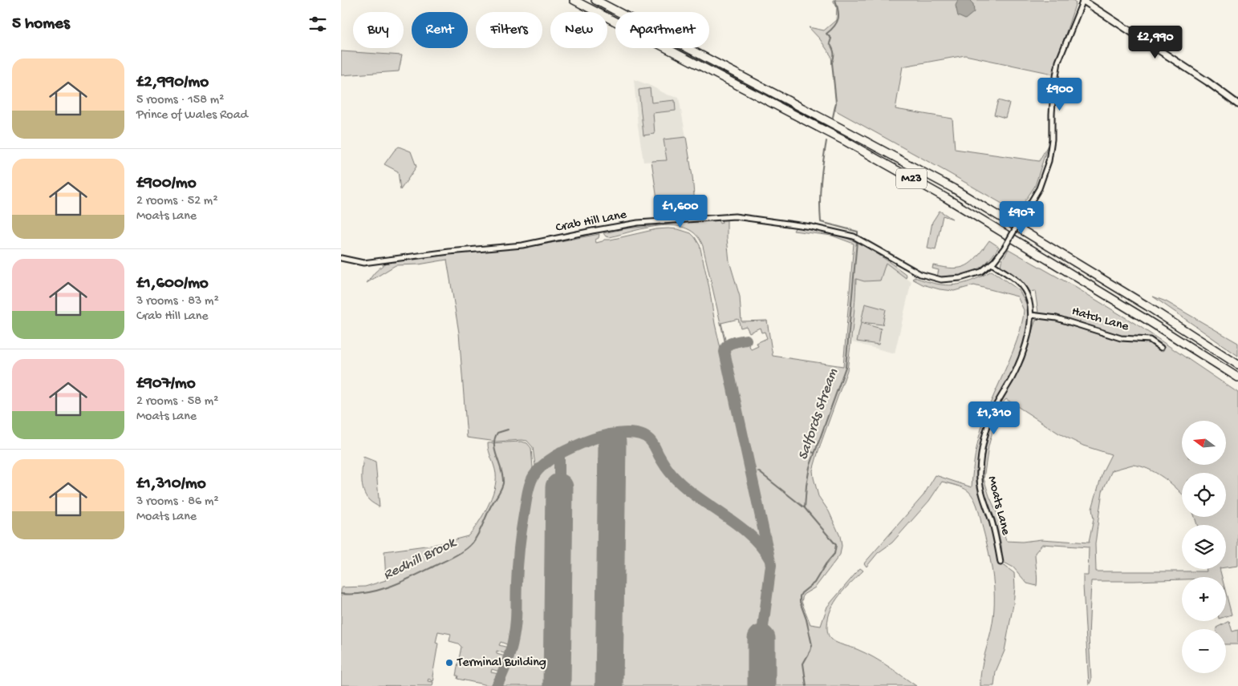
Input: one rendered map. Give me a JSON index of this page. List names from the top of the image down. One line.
{"streets":{"highway":["M23"],"street":["Crab Hill Lane","Hatch Lane","Moats Lane"]},"crossings":[["Crab Hill Lane","Moats Lane"],["Hatch Lane","Moats Lane"]],"water":["Salfords Stream","Redhill Brook"],"places":["Terminal Building"],"north":"left","page":{"heading":"5 homes","chip":["Buy","Rent","Filters","New","Apartment"],"price":["£2,990","£900","£1,600","£907","£1,310"],"list":[{"name":"£2,990/mo","note":"5 rooms · 158 m² · Prince of Wales Road"},{"name":"£900/mo","note":"2 rooms · 52 m² · Moats Lane"},{"name":"£1,600/mo","note":"3 rooms · 83 m² · Crab Hill Lane"},{"name":"£907/mo","note":"2 rooms · 58 m² · Moats Lane"},{"name":"£1,310/mo","note":"3 rooms · 86 m² · Moats Lane"}],"map_buttons":["+","−"]}}
